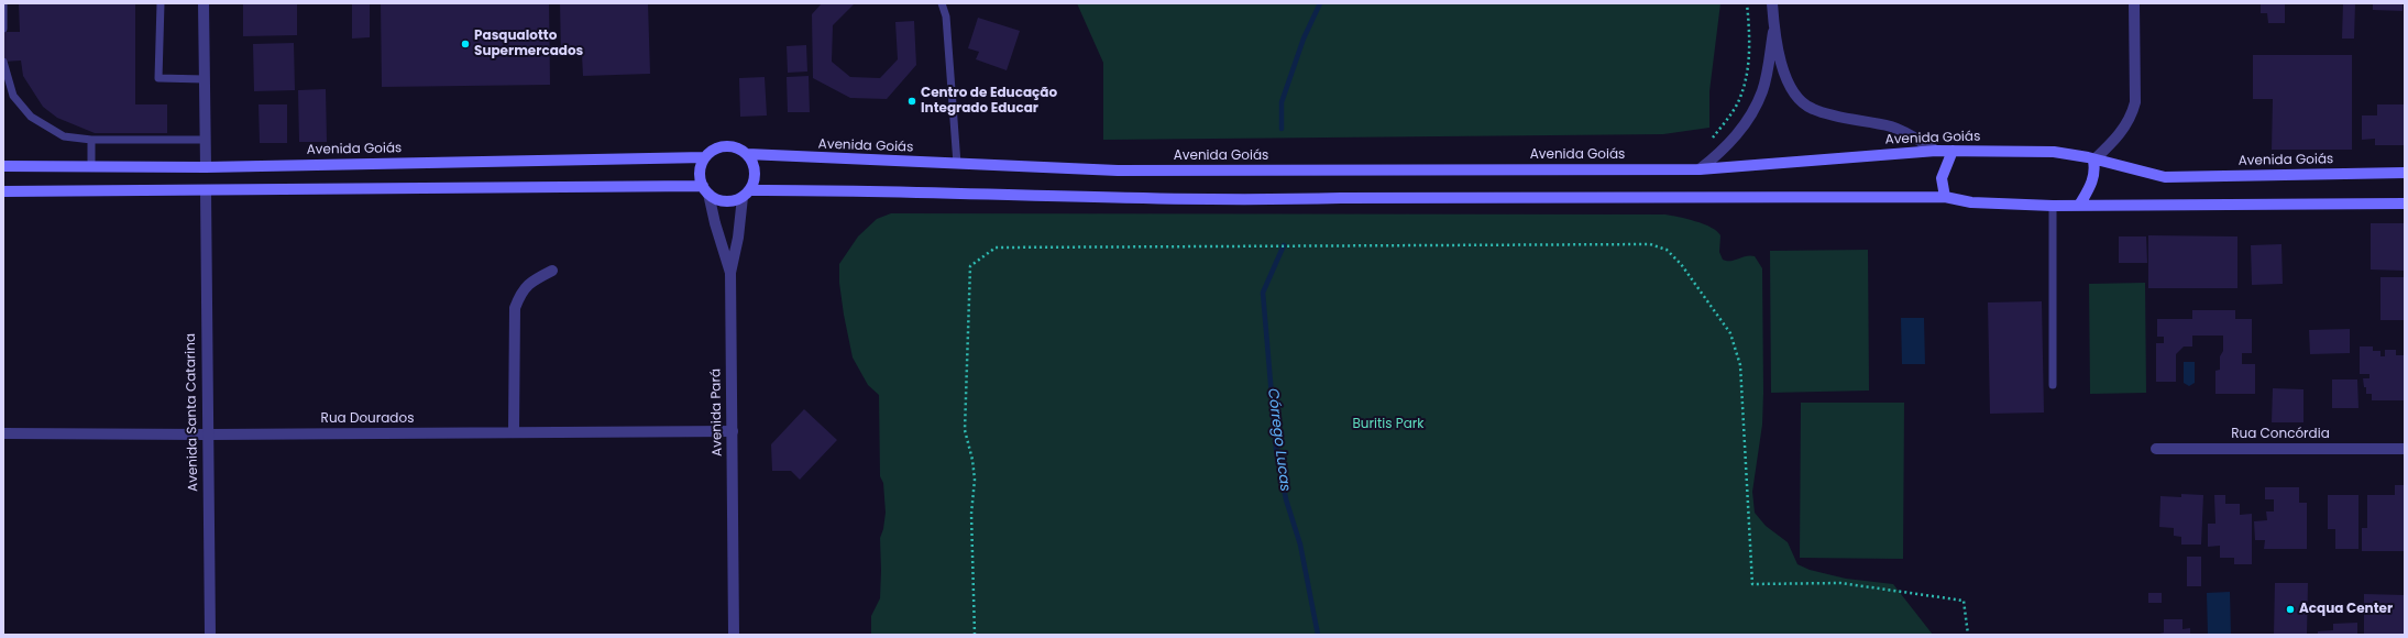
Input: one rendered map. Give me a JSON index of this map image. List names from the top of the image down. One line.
{"streets":{"main road":["Avenida Goiás"],"street":["Avenida Santa Catarina","Avenida Pará","Rua Dourados","Rua Concórdia"]},"crossings":[["Avenida Goiás","Avenida Pará"],["Avenida Santa Catarina","Rua Dourados"],["Avenida Pará","Rua Dourados"]],"water":["Córrego Lucas"],"parks":["Buritis Park"],"places":["Pasqualotto Supermercados","Centro de Educação Integrado Educar","Acqua Center"]}
